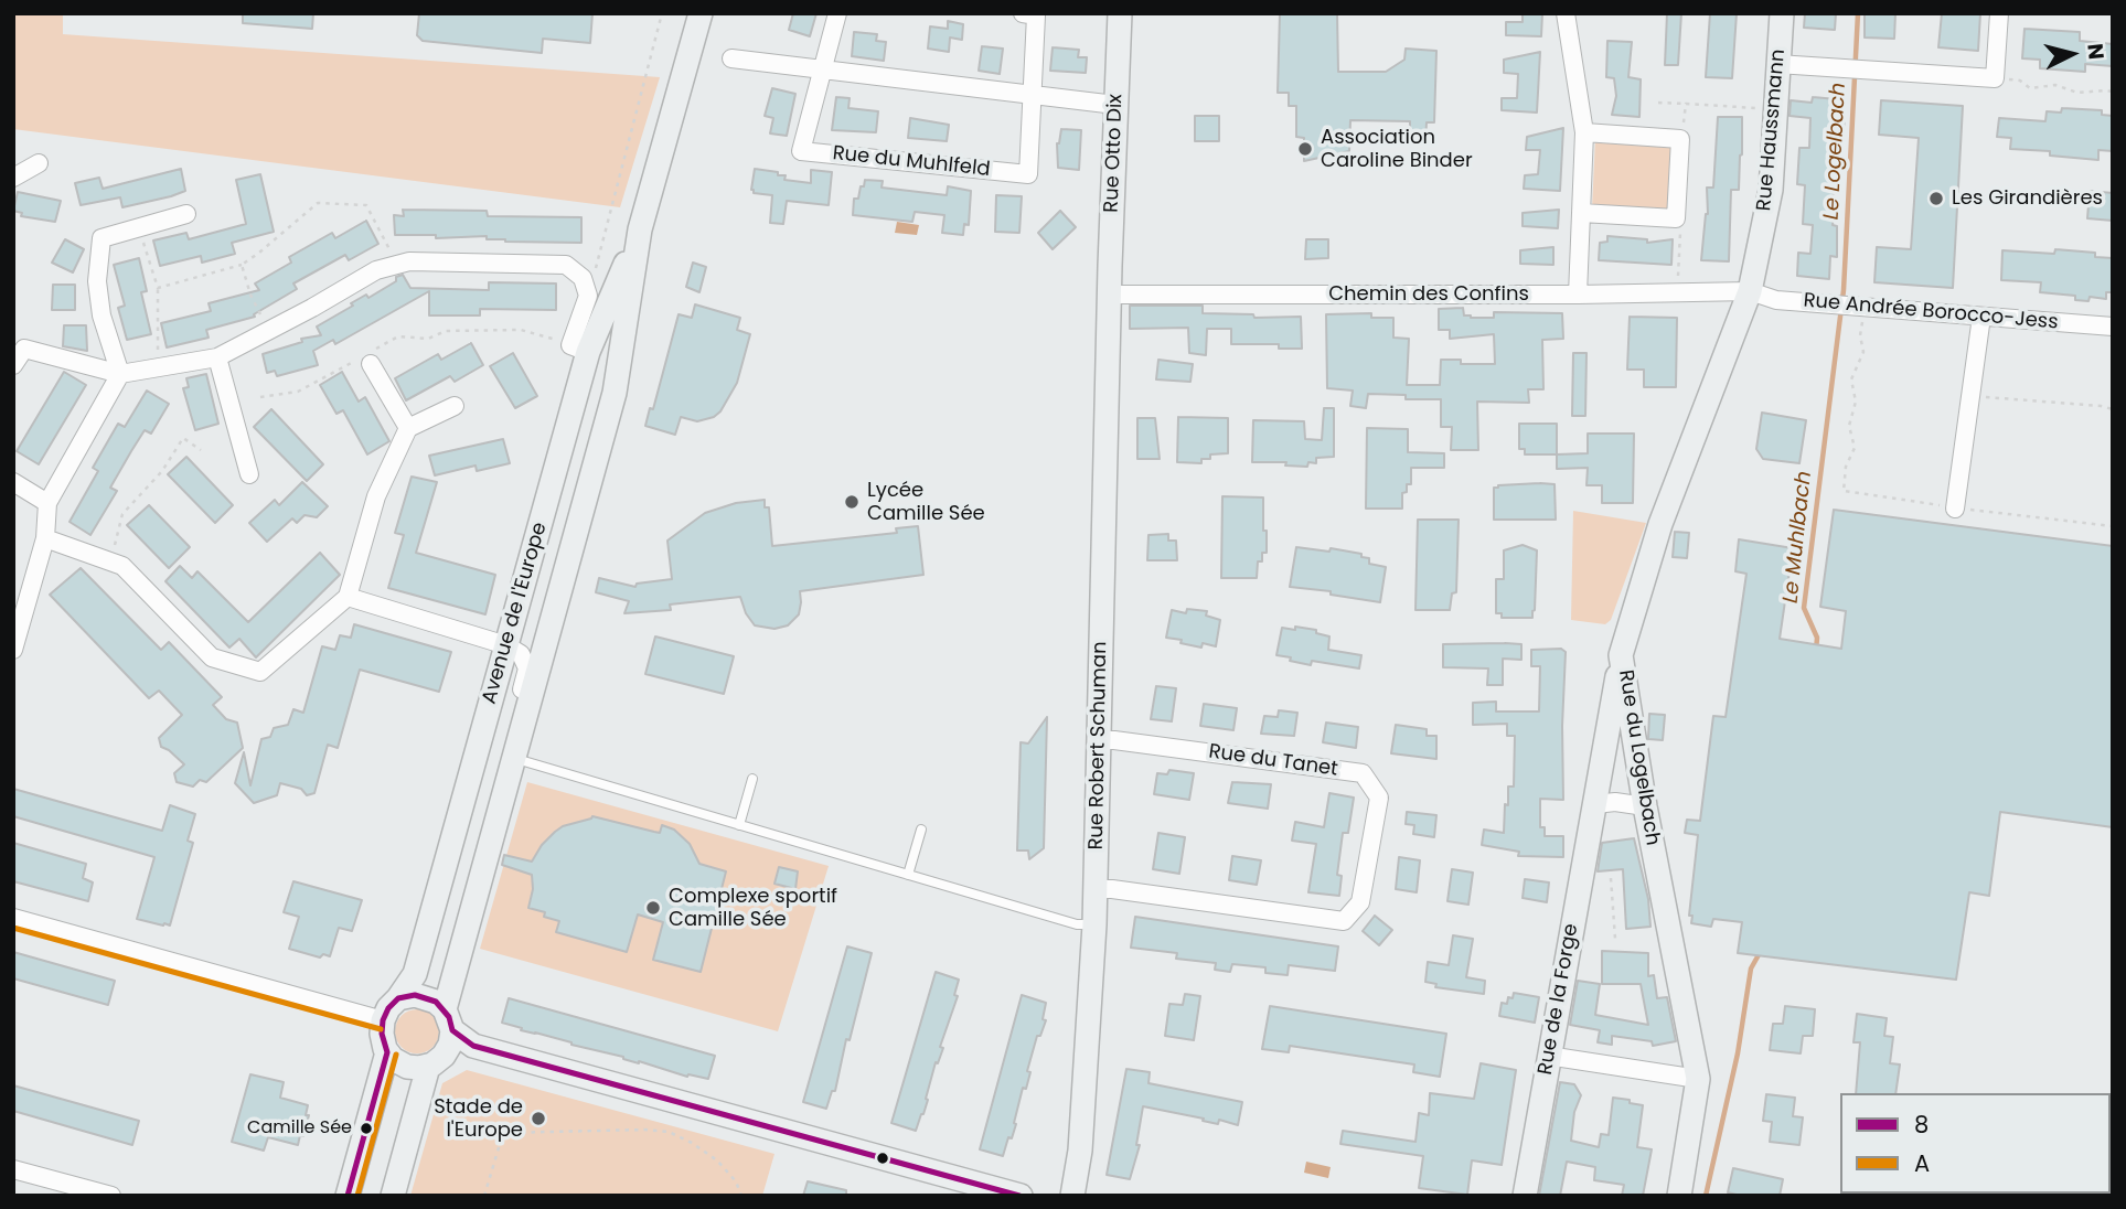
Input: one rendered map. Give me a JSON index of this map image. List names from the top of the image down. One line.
{"streets":{"street":["Rue Haussmann","Rue Otto Dix","Rue du Muhlfeld","Chemin des Confins","Rue Andrée Borocco-Jess","Avenue de l'Europe","Rue Robert Schuman","Rue du Logelbach","Rue du Tanet","Rue de la Forge"]},"crossings":[["Rue Haussmann","Chemin des Confins"],["Rue Haussmann","Rue Andrée Borocco-Jess"],["Rue Haussmann","Rue du Logelbach"],["Rue Otto Dix","Chemin des Confins"],["Rue Otto Dix","Rue Robert Schuman"],["Chemin des Confins","Rue Andrée Borocco-Jess"],["Chemin des Confins","Rue Robert Schuman"],["Chemin des Confins","Rue du Logelbach"],["Rue Andrée Borocco-Jess","Rue du Logelbach"],["Rue Robert Schuman","Rue du Tanet"],["Rue du Logelbach","Rue de la Forge"]],"water":["Le Logelbach","Le Muhlbach"],"places":["Association Caroline Binder","Les Girandières","Lycée Camille Sée","Complexe sportif Camille Sée","Stade de l'Europe","Camille Sée"],"lines":["transit line A","transit line 8"],"legend":["8","A"],"north":"right"}
